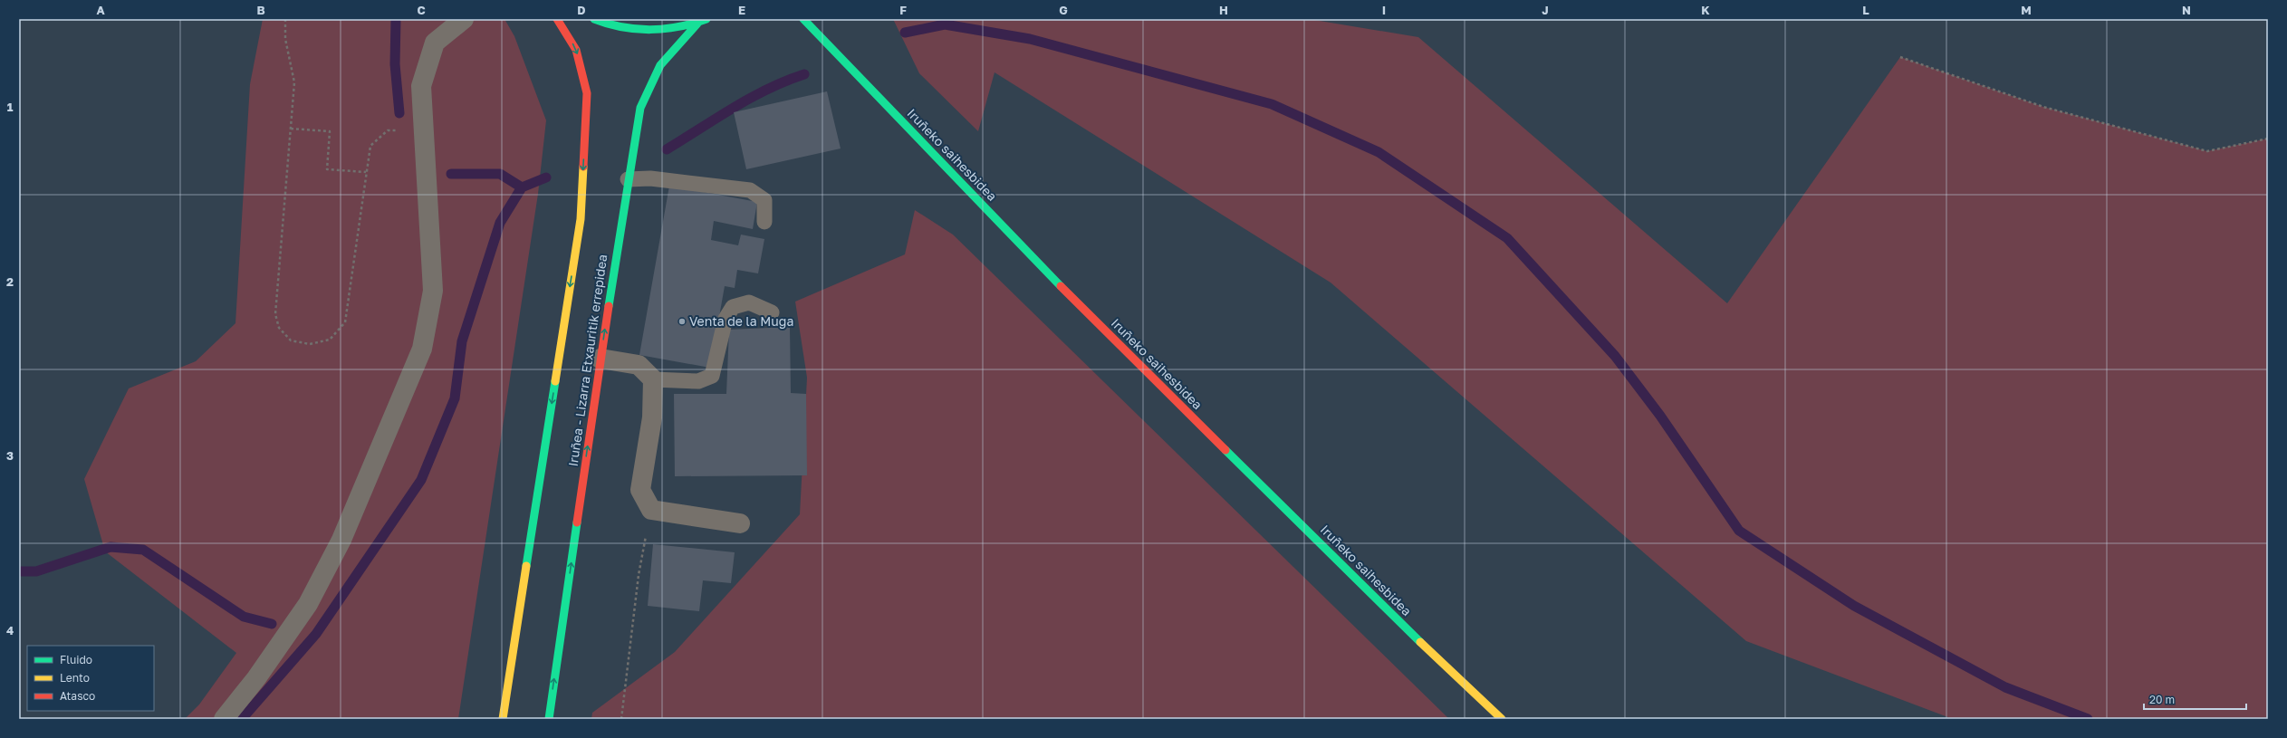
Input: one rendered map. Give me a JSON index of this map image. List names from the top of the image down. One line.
{"streets":{"main road":["Iruñeko saihesbidea","Iruñea - Lizarra Etxauritik errepidea"]},"places":["Venta de la Muga"],"legend":["Fluido","Lento","Atasco"],"scale_bar":"20 m","grid":{"columns":["A","B","C","D","E","F","G","H","I","J","K","L","M","N"],"rows":["1","2","3","4"]}}
